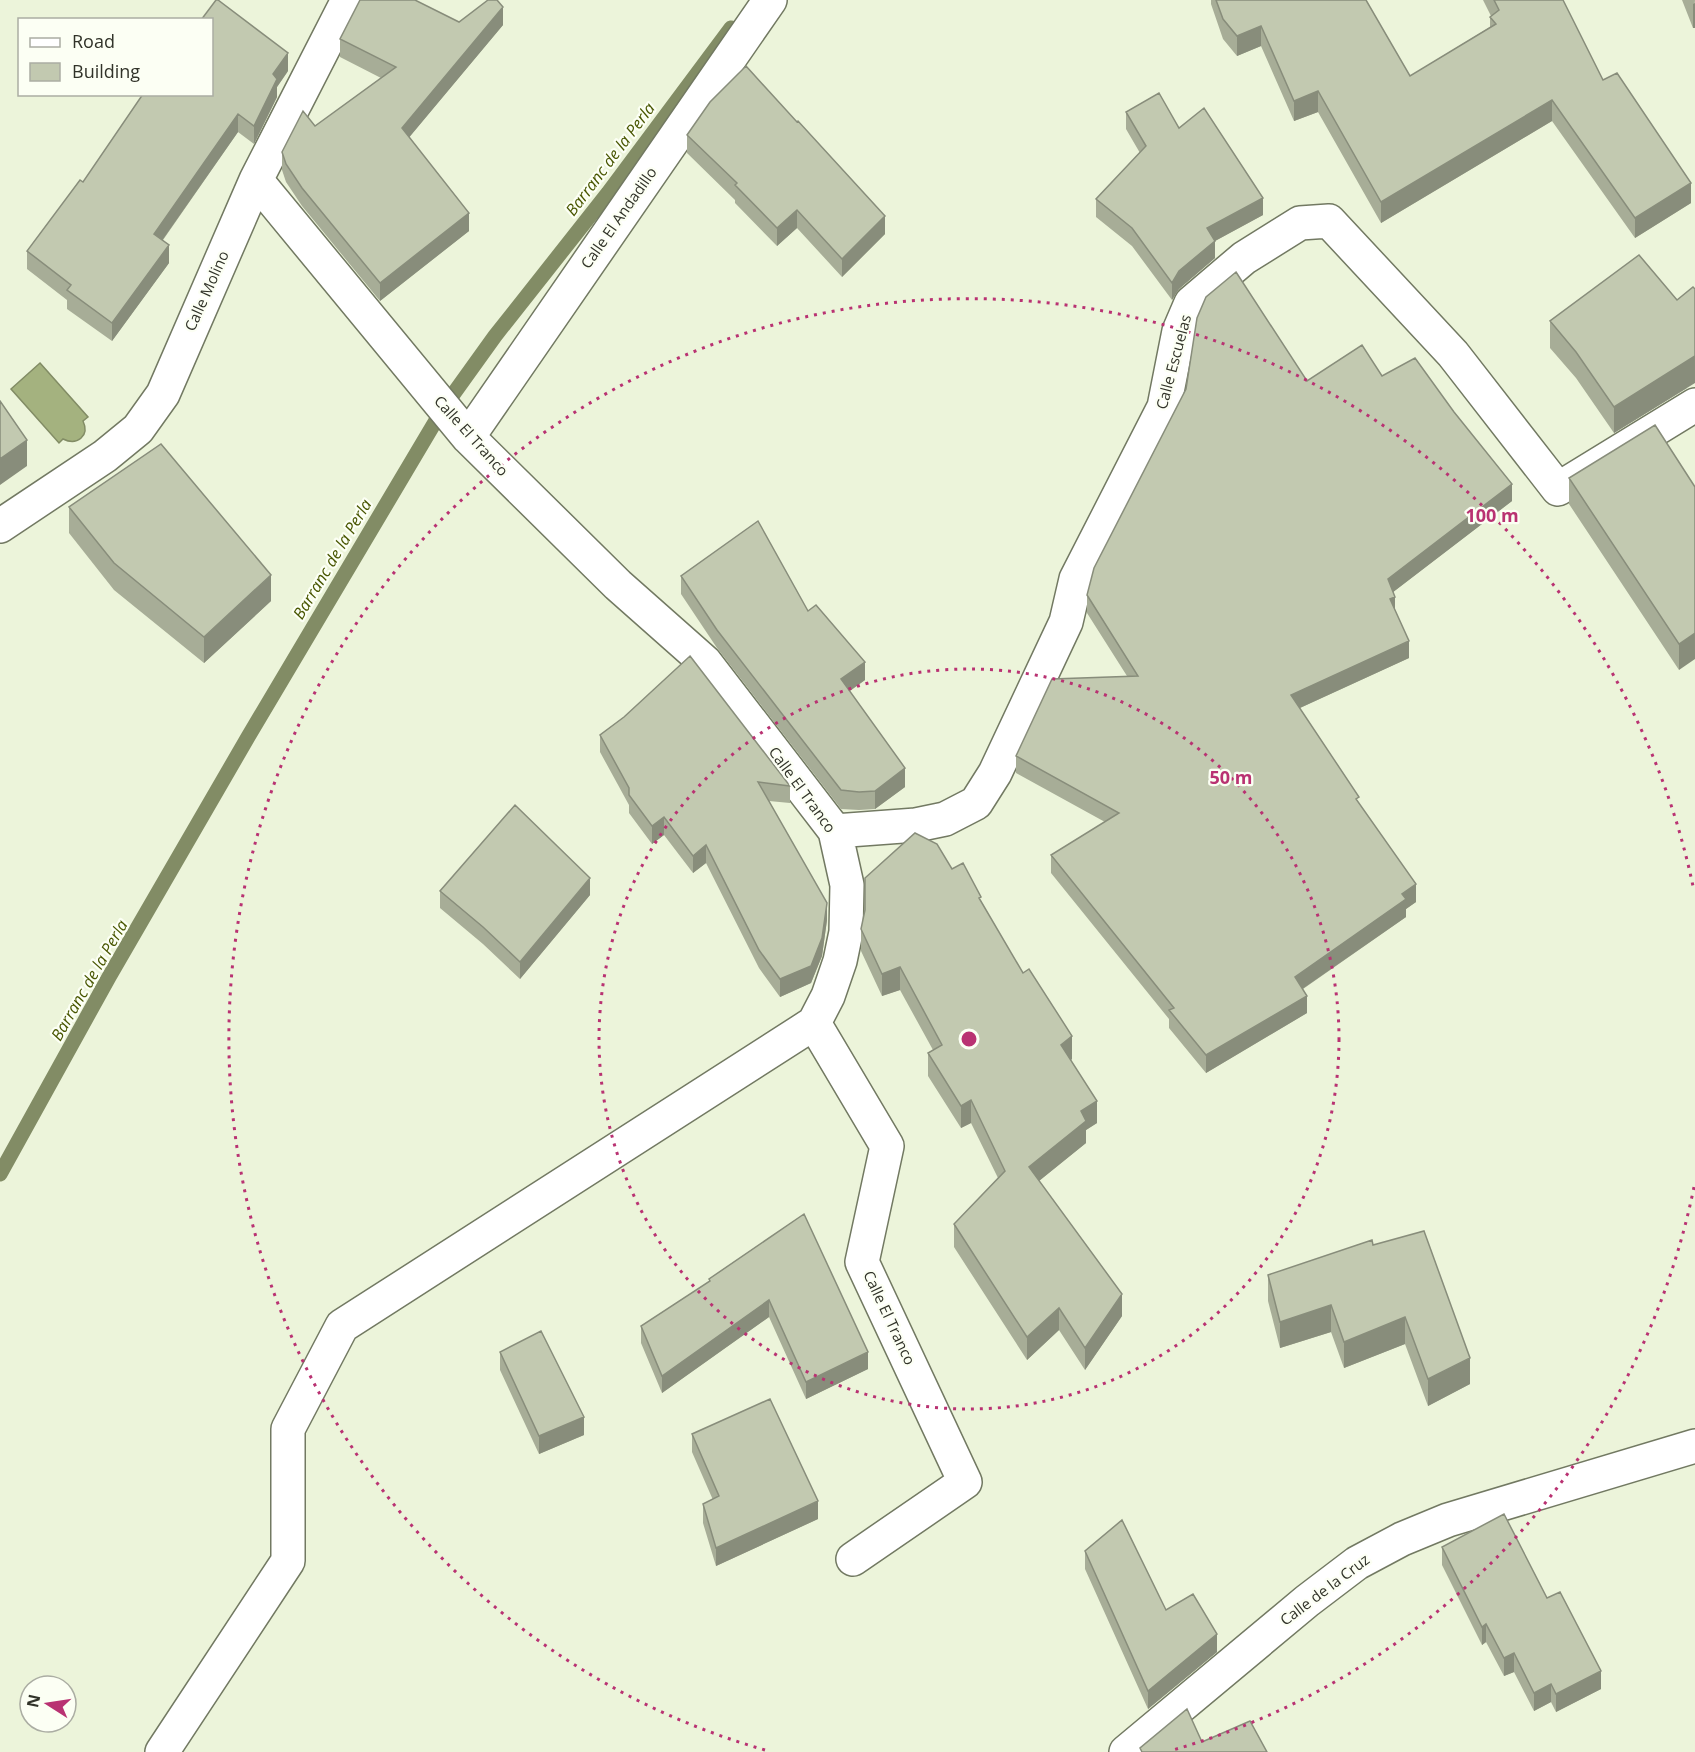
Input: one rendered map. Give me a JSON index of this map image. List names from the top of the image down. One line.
{"streets":{"street":["Calle El Andadillo","Calle Molino","Calle Escuelas","Calle El Tranco","Calle de la Cruz"]},"crossings":[["Calle El Andadillo","Calle El Tranco"],["Calle Molino","Calle El Tranco"],["Calle Escuelas","Calle El Tranco"]],"water":["Barranc de la Perla"],"legend":["Road","Building"],"north":"left","rings":["100 m","50 m"]}
